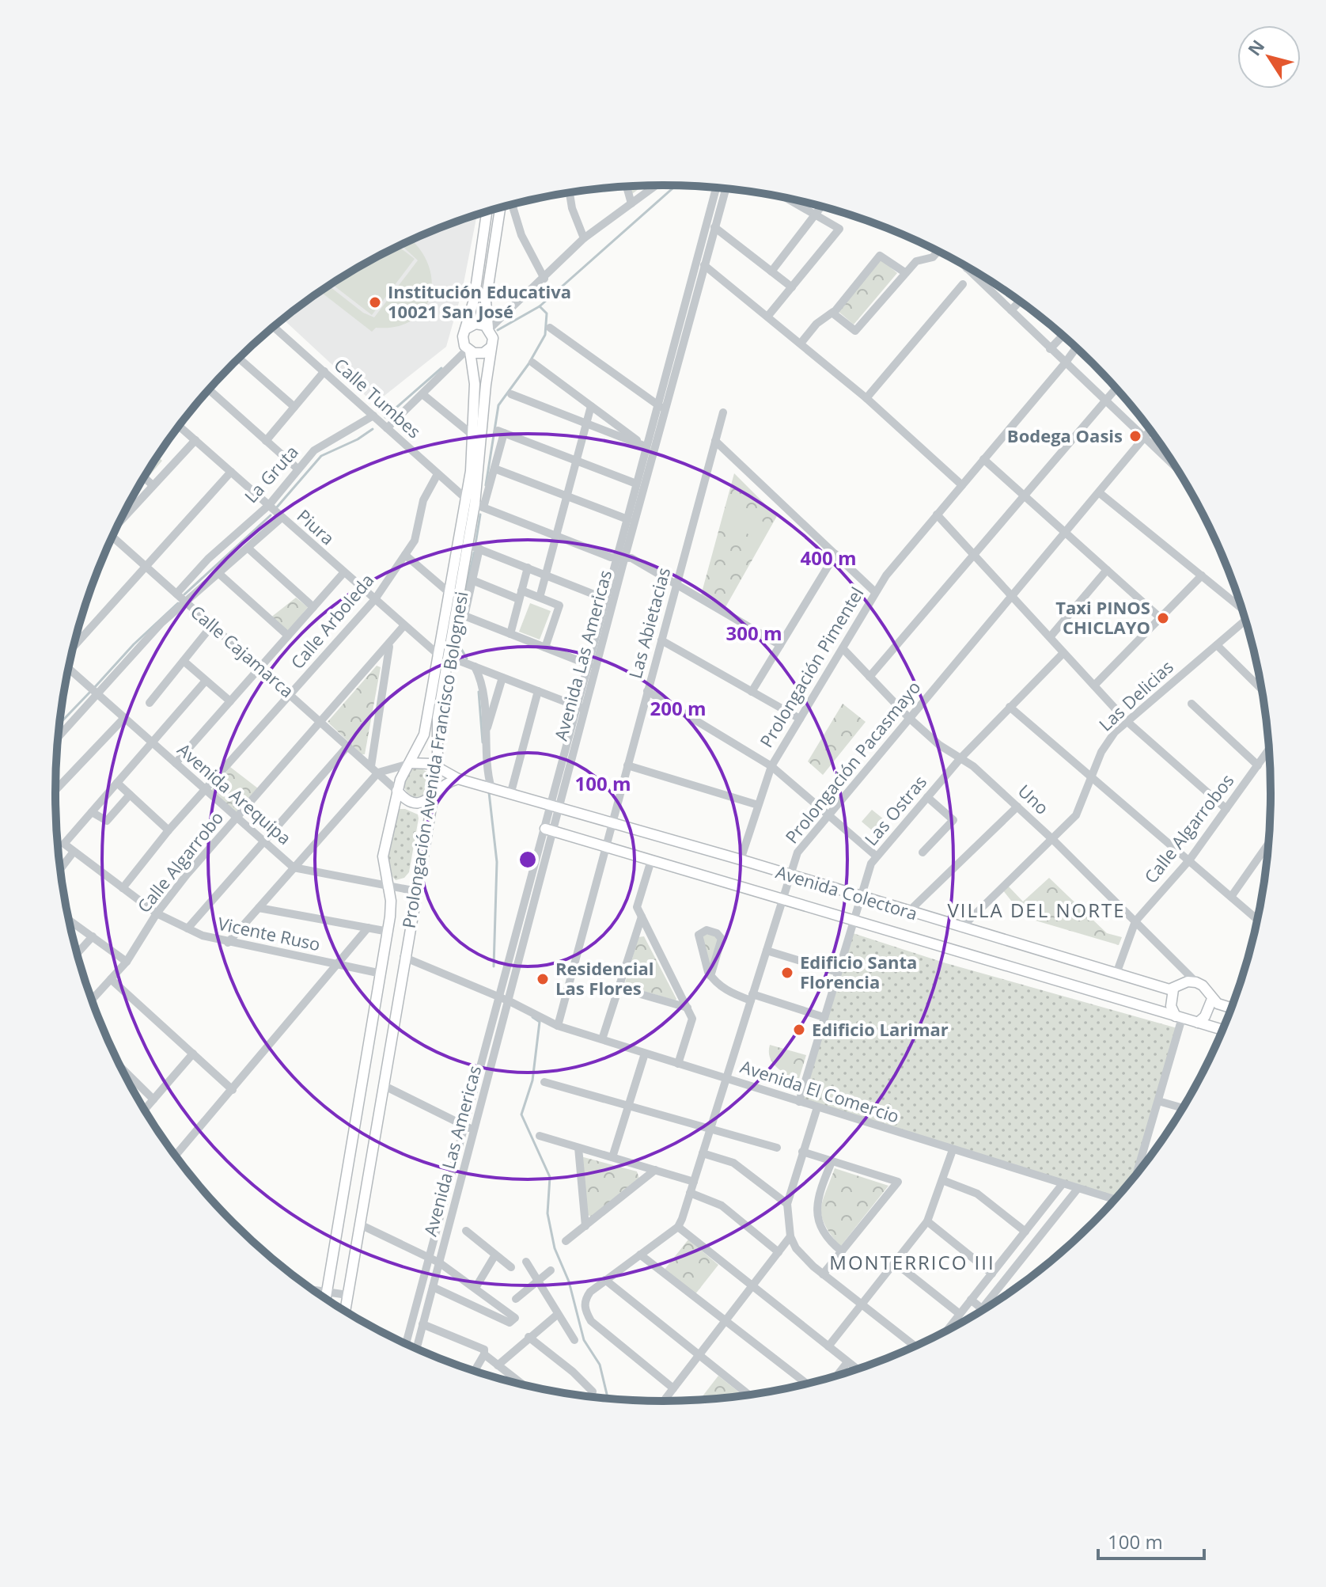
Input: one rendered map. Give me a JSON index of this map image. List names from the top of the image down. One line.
{"streets":{"main road":["Calle Cajamarca","Prolongación Avenida Francisco Bolognesi","Avenida Colectora"],"street":["Calle Tumbes","La Gruta","Piura","Calle Arboleda","Las Abietacias","Avenida Las Americas","Prolongación Pimentel","Las Delicias","Prolongación Pacasmayo","Avenida Arequipa","Uno","Las Ostras","Calle Algarrobos","Calle Algarrobo","Vicente Ruso","Avenida El Comercio"]},"crossings":[["Calle Tumbes","La Gruta"],["Calle Tumbes","Calle Arboleda"],["Calle Tumbes","Las Abietacias"],["Calle Tumbes","Avenida Las Americas"],["Calle Tumbes","Prolongación Avenida Francisco Bolognesi"],["La Gruta","Piura"],["La Gruta","Calle Cajamarca"],["Piura","Calle Arboleda"],["Piura","Prolongación Avenida Francisco Bolognesi"],["Piura","Calle Algarrobo"],["Calle Arboleda","Calle Cajamarca"],["Calle Arboleda","Avenida Arequipa"],["Calle Arboleda","Vicente Ruso"],["Las Abietacias","Avenida Colectora"],["Las Abietacias","Avenida El Comercio"],["Calle Cajamarca","Prolongación Avenida Francisco Bolognesi"],["Calle Cajamarca","Calle Algarrobo"],["Calle Cajamarca","Avenida Colectora"],["Avenida Las Americas","Avenida Colectora"],["Avenida Las Americas","Avenida El Comercio"],["Prolongación Pimentel","Uno"],["Prolongación Pimentel","Avenida Colectora"],["Las Delicias","Uno"],["Las Delicias","Avenida Colectora"],["Prolongación Avenida Francisco Bolognesi","Avenida Arequipa"],["Prolongación Avenida Francisco Bolognesi","Avenida Colectora"],["Prolongación Avenida Francisco Bolognesi","Vicente Ruso"],["Prolongación Pacasmayo","Uno"],["Prolongación Pacasmayo","Avenida Colectora"],["Prolongación Pacasmayo","Avenida El Comercio"],["Avenida Arequipa","Calle Algarrobo"],["Uno","Las Ostras"],["Uno","Calle Algarrobos"],["Uno","Avenida Colectora"],["Las Ostras","Avenida Colectora"],["Las Ostras","Avenida El Comercio"],["Calle Algarrobos","Avenida Colectora"],["Calle Algarrobo","Vicente Ruso"]],"districts":["VILLA DEL NORTE","MONTERRICO III"],"places":["Institución Educativa 10021 San José","Bodega Oasis","Taxi PINOS CHICLAYO","Edificio Santa Florencia","Residencial Las Flores","Edificio Larimar"],"scale_bar":"100 m","north":"top left","rings":["400 m","300 m","200 m","100 m"]}
